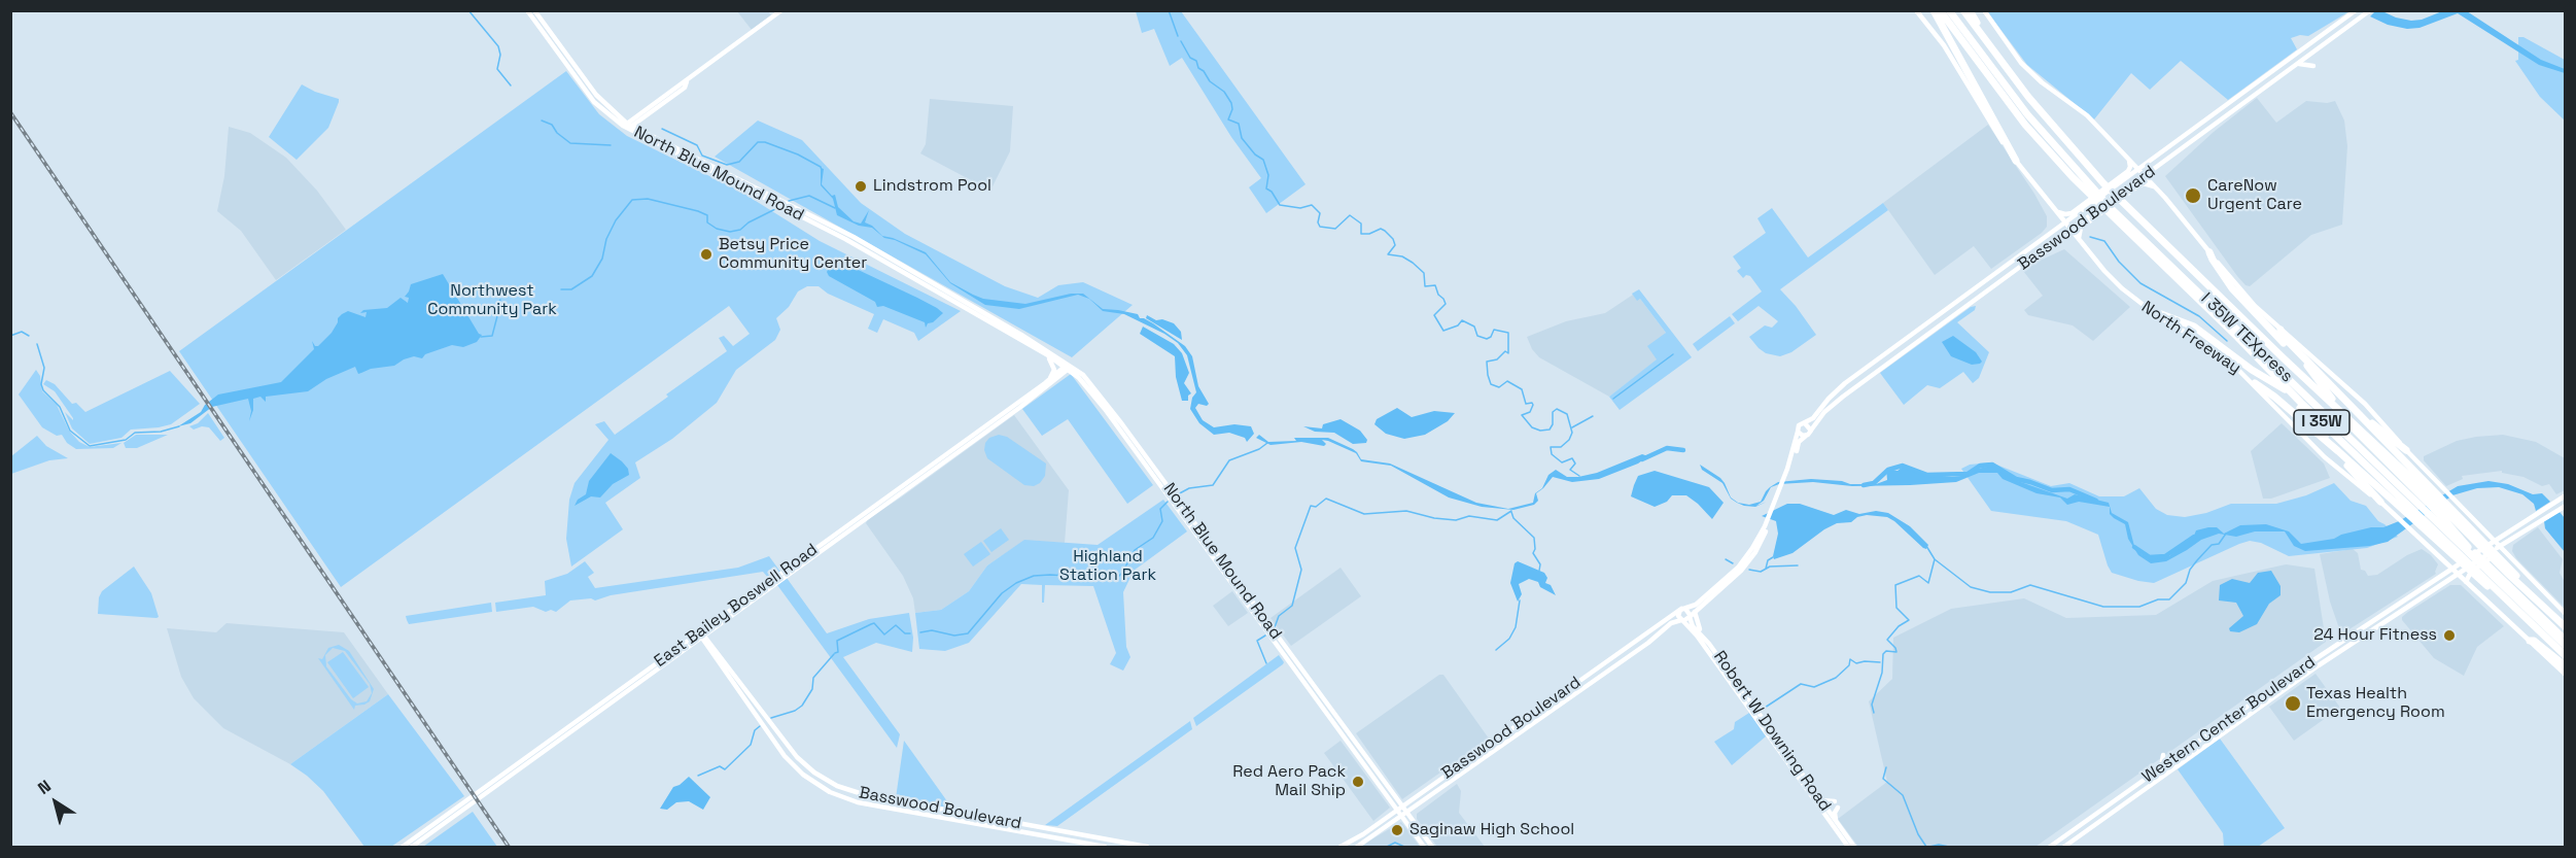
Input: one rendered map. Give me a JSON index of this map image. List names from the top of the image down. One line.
{"streets":{"highway":["North Freeway","I 35W TEXpress","I 35W"],"main road":["North Blue Mound Road","Basswood Boulevard","East Bailey Boswell Road","Western Center Boulevard","Robert W Downing Road"]},"crossings":[["North Blue Mound Road","Basswood Boulevard"],["North Blue Mound Road","East Bailey Boswell Road"],["Basswood Boulevard","North Freeway"],["Basswood Boulevard","East Bailey Boswell Road"],["Basswood Boulevard","Robert W Downing Road"],["North Freeway","I 35W TEXpress"],["North Freeway","Western Center Boulevard"]],"parks":["Northwest Community Park","Highland Station Park"],"places":["Lindstrom Pool","CareNow Urgent Care","Betsy Price Community Center","24 Hour Fitness","Texas Health Emergency Room","Red Aero Pack Mail Ship","Saginaw High School"],"north":"top left"}
